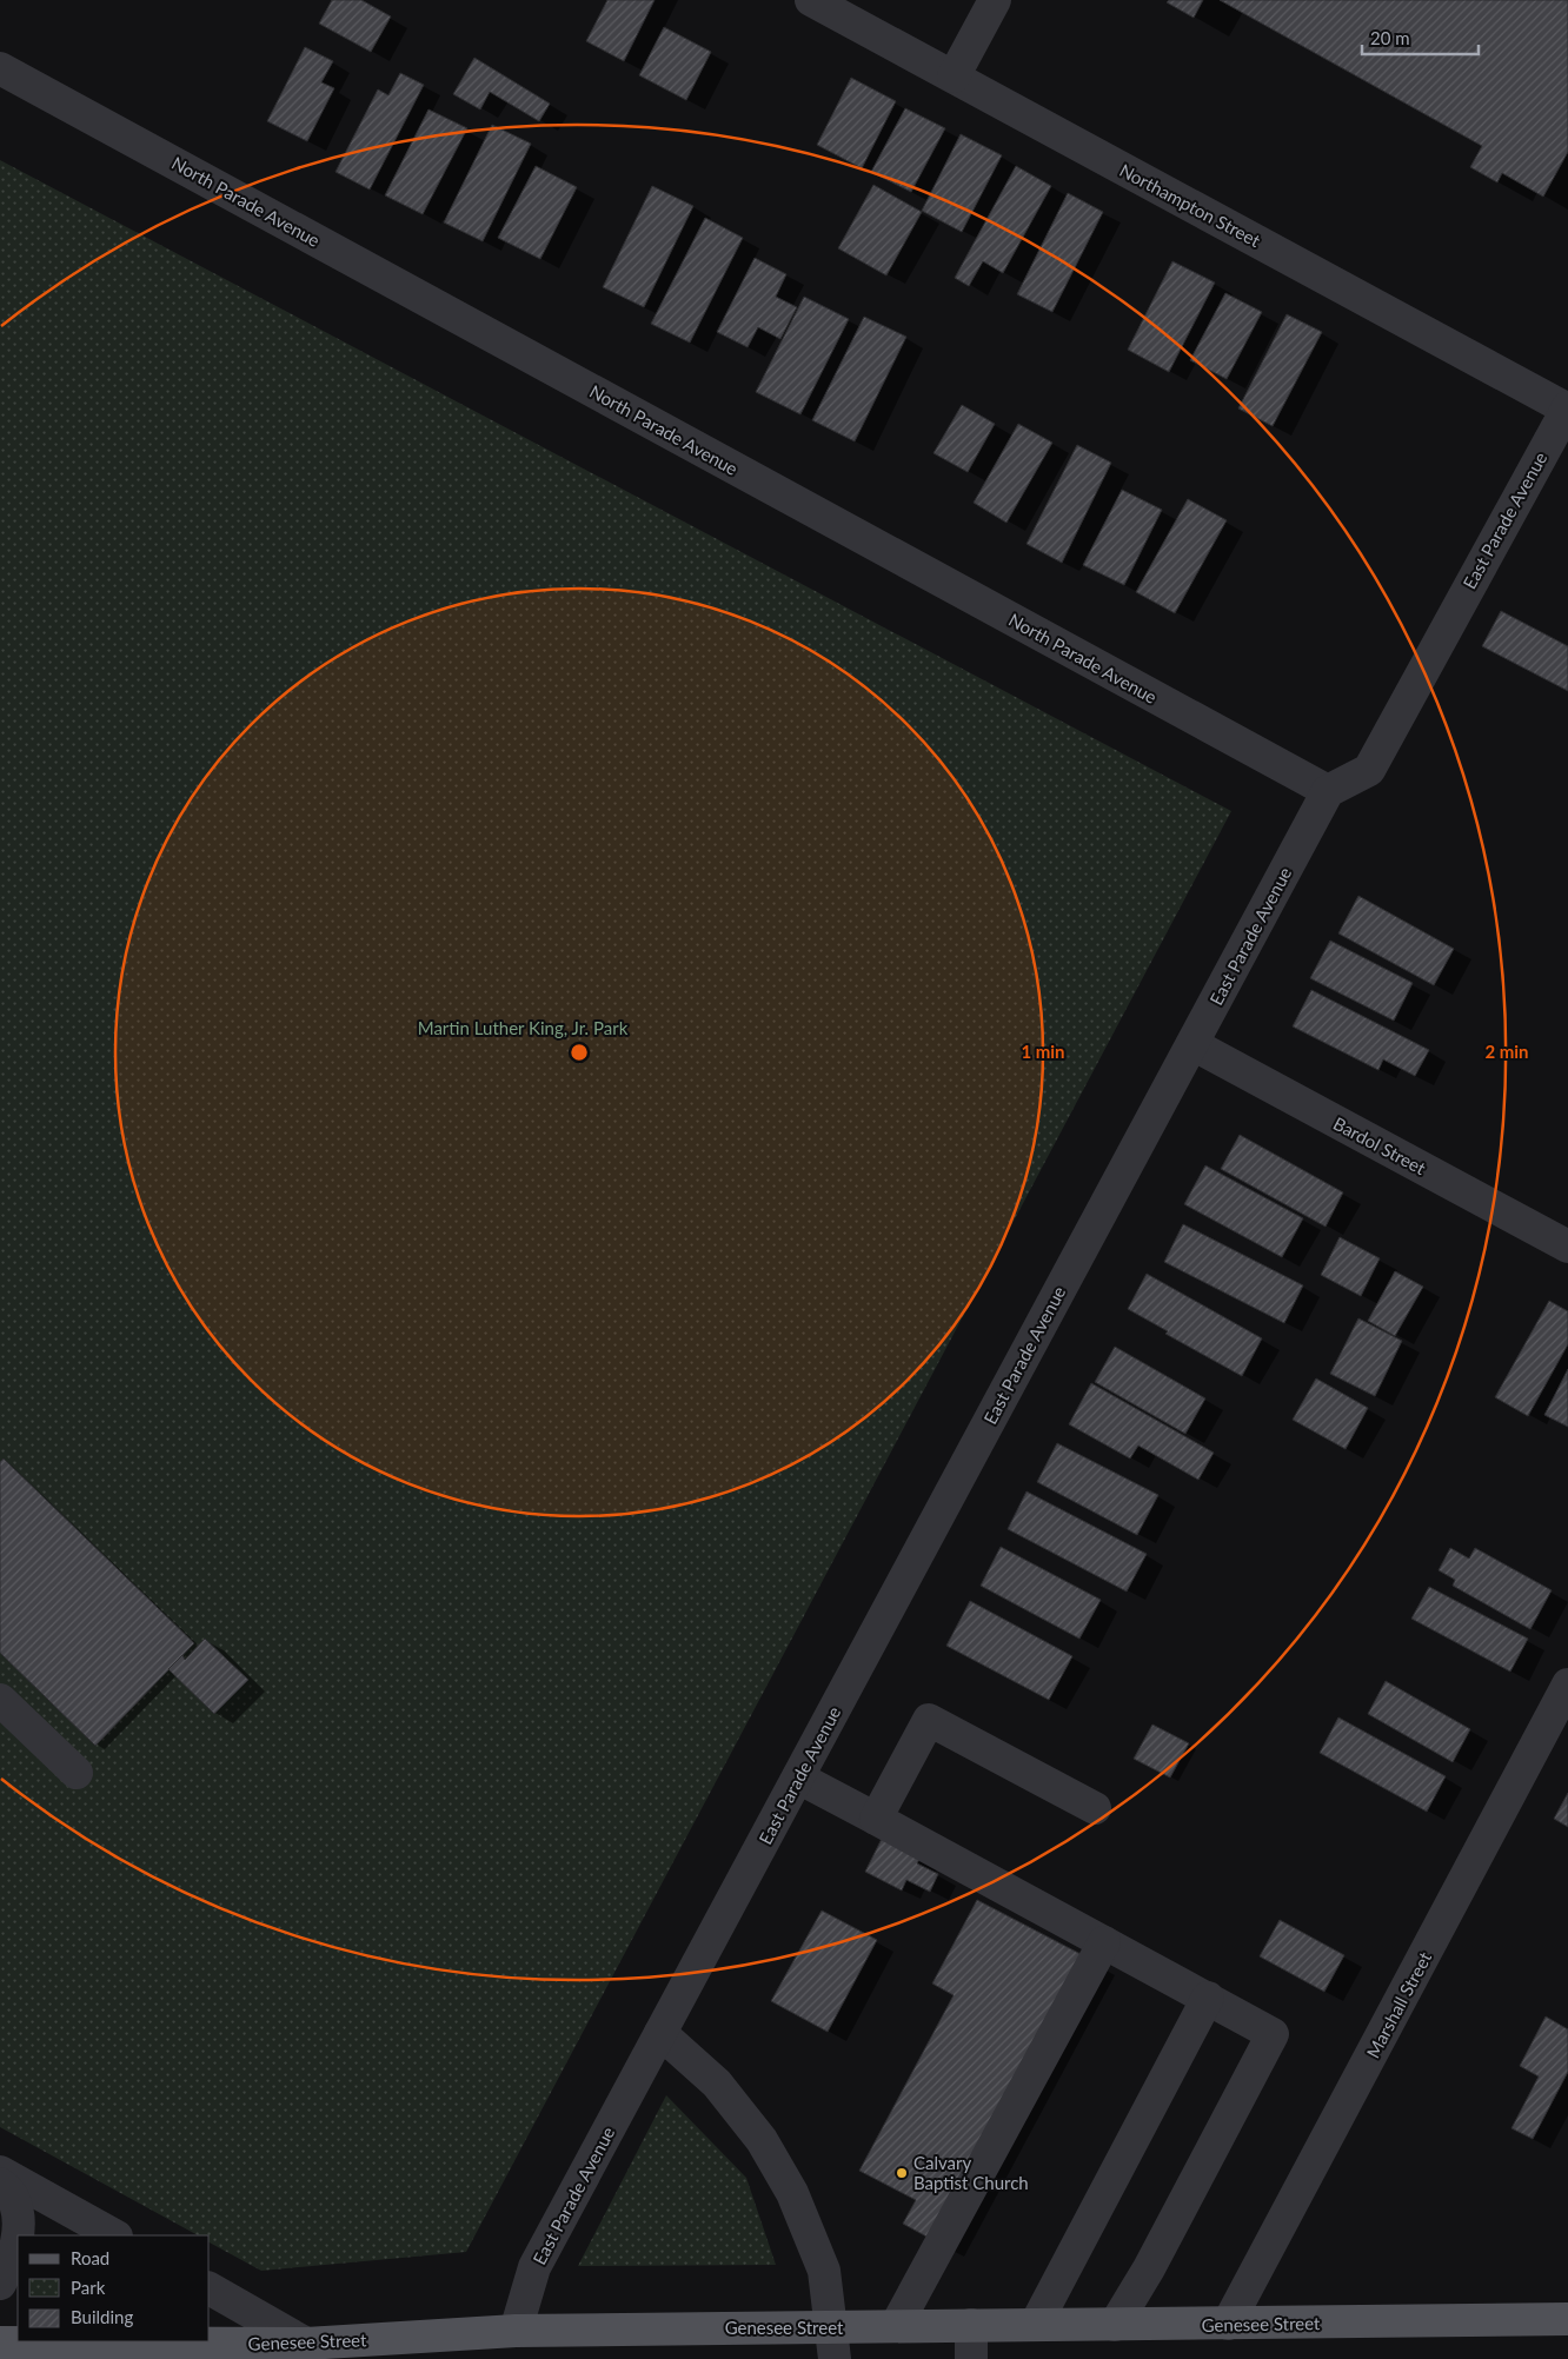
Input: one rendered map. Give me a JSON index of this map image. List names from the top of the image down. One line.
{"streets":{"main road":["Genesee Street"],"street":["North Parade Avenue","Northampton Street","East Parade Avenue","Bardol Street","Marshall Street"]},"crossings":[["North Parade Avenue","East Parade Avenue"],["Northampton Street","East Parade Avenue"],["East Parade Avenue","Bardol Street"],["East Parade Avenue","Genesee Street"],["Marshall Street","Genesee Street"]],"parks":["Martin Luther King, Jr. Park"],"places":["Calvary Baptist Church"],"legend":["Road","Park","Building"],"scale_bar":"20 m","rings":["1 min","2 min"]}
